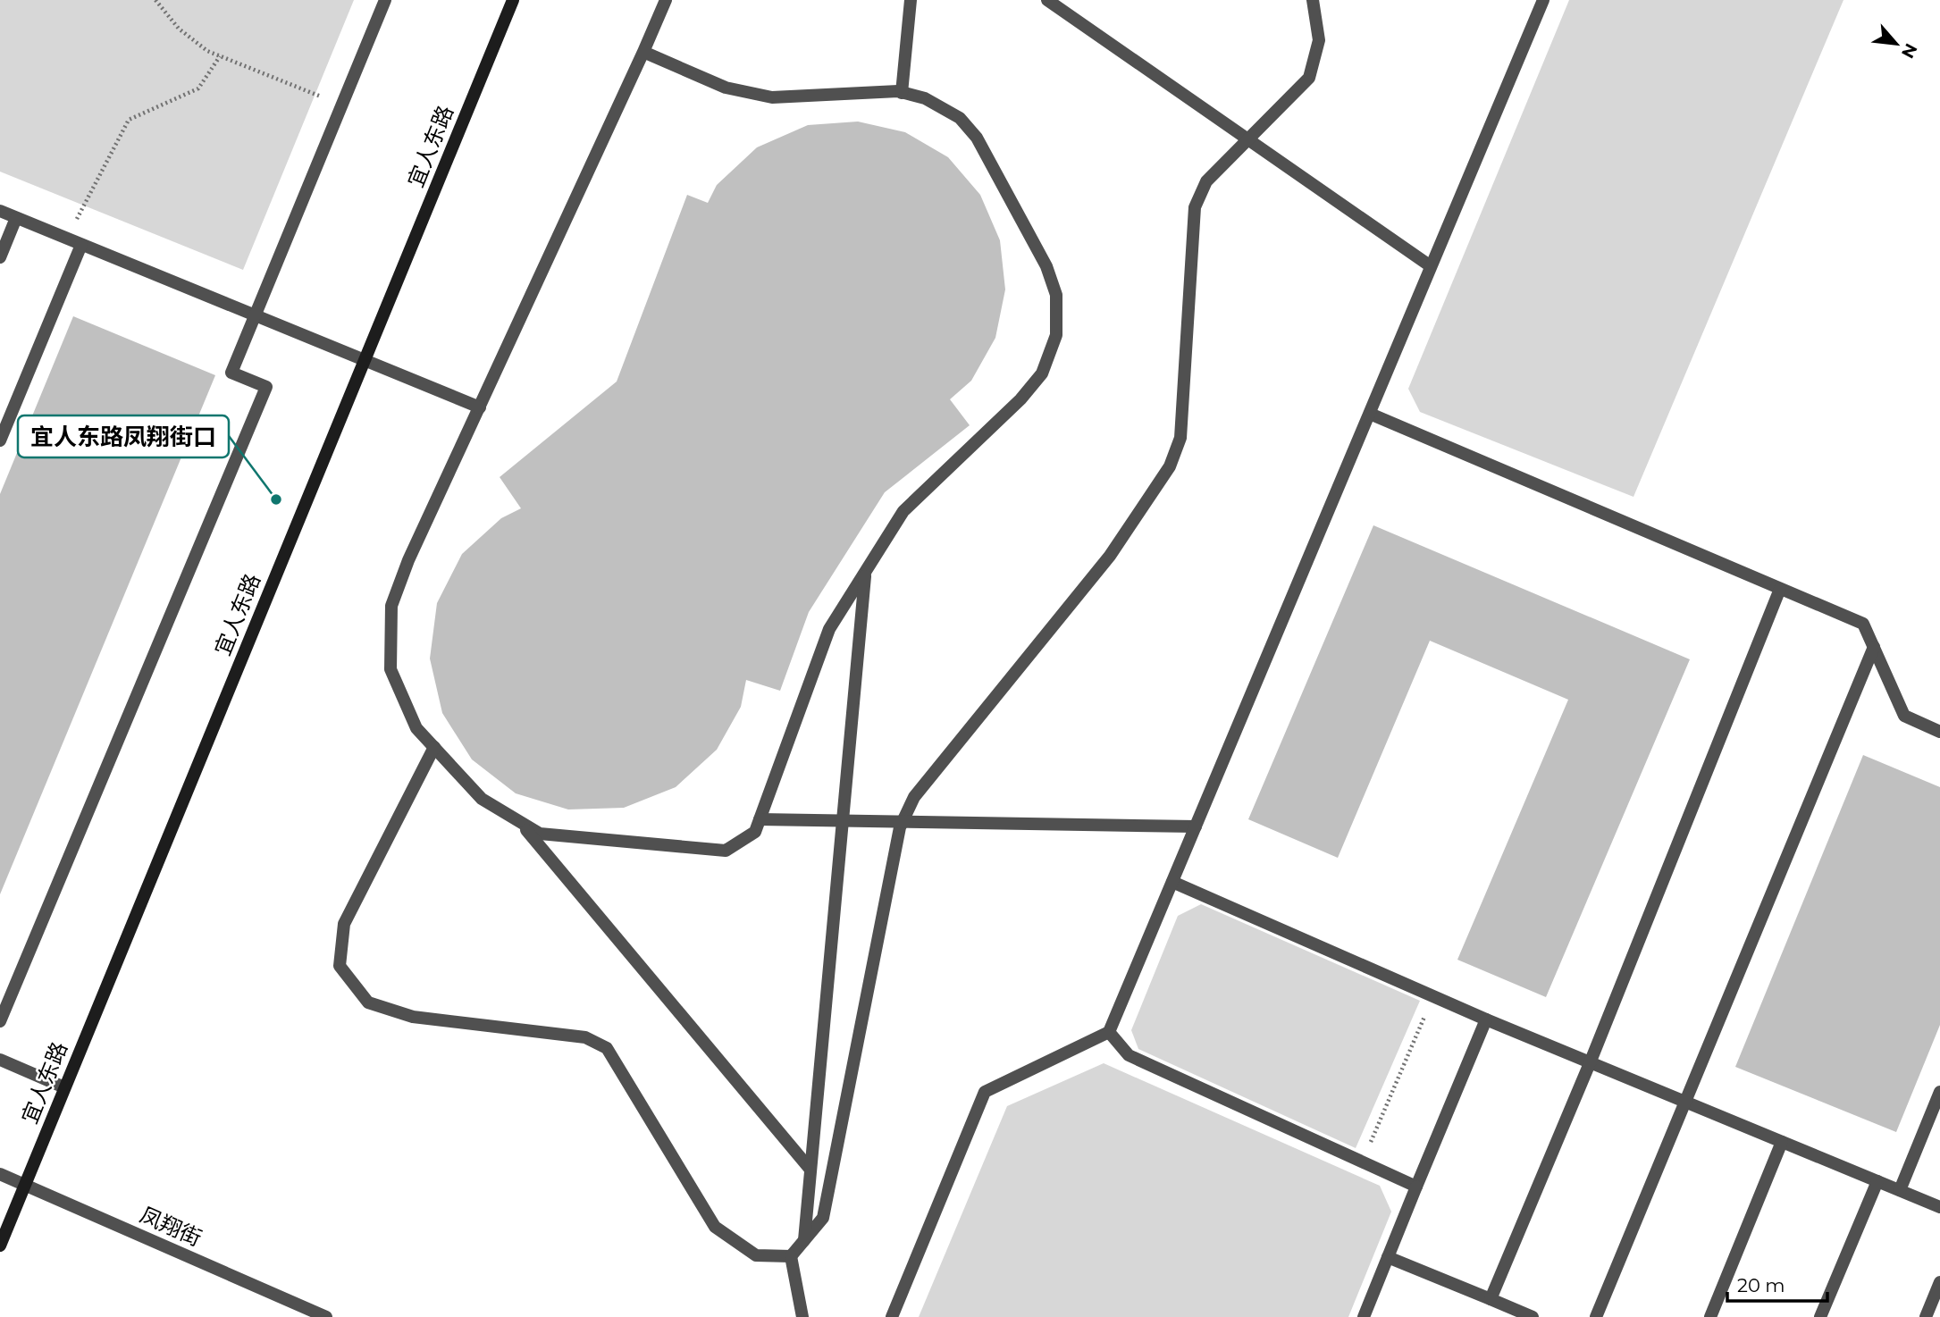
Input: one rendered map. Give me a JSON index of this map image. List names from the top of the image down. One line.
{"streets":{"street":["宜人东路","凤翔街"]},"crossings":[["宜人东路","凤翔街"]],"places":["宜人东路凤翔街口"],"scale_bar":"20 m","north":"bottom right"}
